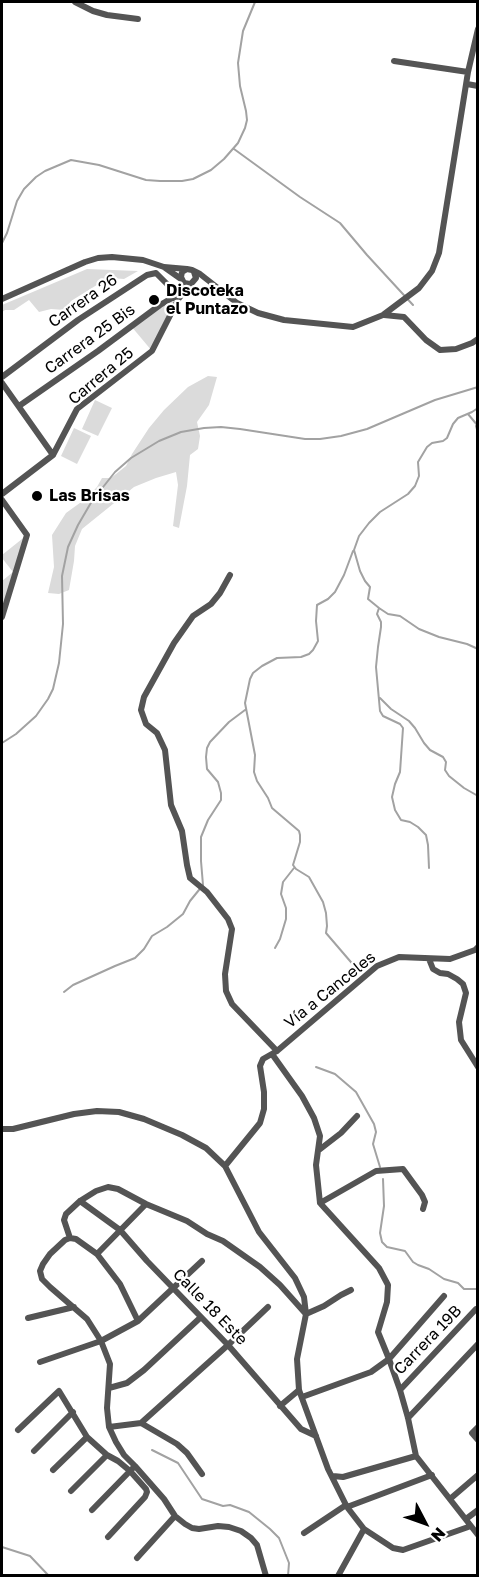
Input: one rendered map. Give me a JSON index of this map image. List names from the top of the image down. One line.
{"streets":{"street":["Carrera 26","Carrera 25 Bis","Carrera 25","Vía a Canceles","Calle 18 Este","Carrera 19B"]},"crossings":[["Carrera 26","Carrera 25 Bis"],["Carrera 26","Carrera 25"],["Carrera 25 Bis","Carrera 25"]],"places":["Discoteka el Puntazo","Las Brisas"],"north":"bottom right"}
